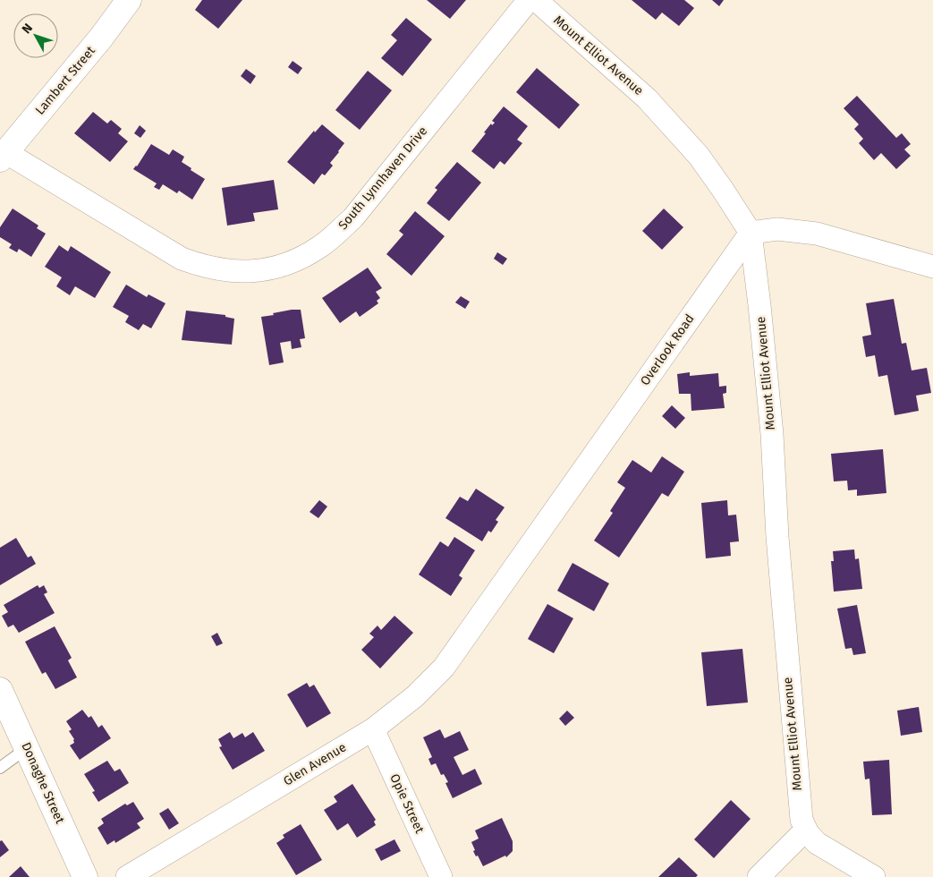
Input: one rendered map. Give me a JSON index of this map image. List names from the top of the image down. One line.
{"streets":{"street":["Mount Elliot Avenue","Lambert Street","South Lynnhaven Drive","Overlook Road","Glen Avenue","Donaghe Street","Opie Street"]},"crossings":[["Mount Elliot Avenue","Overlook Road"],["Lambert Street","South Lynnhaven Drive"],["Overlook Road","Glen Avenue"],["Glen Avenue","Opie Street"]],"north":"top left"}
